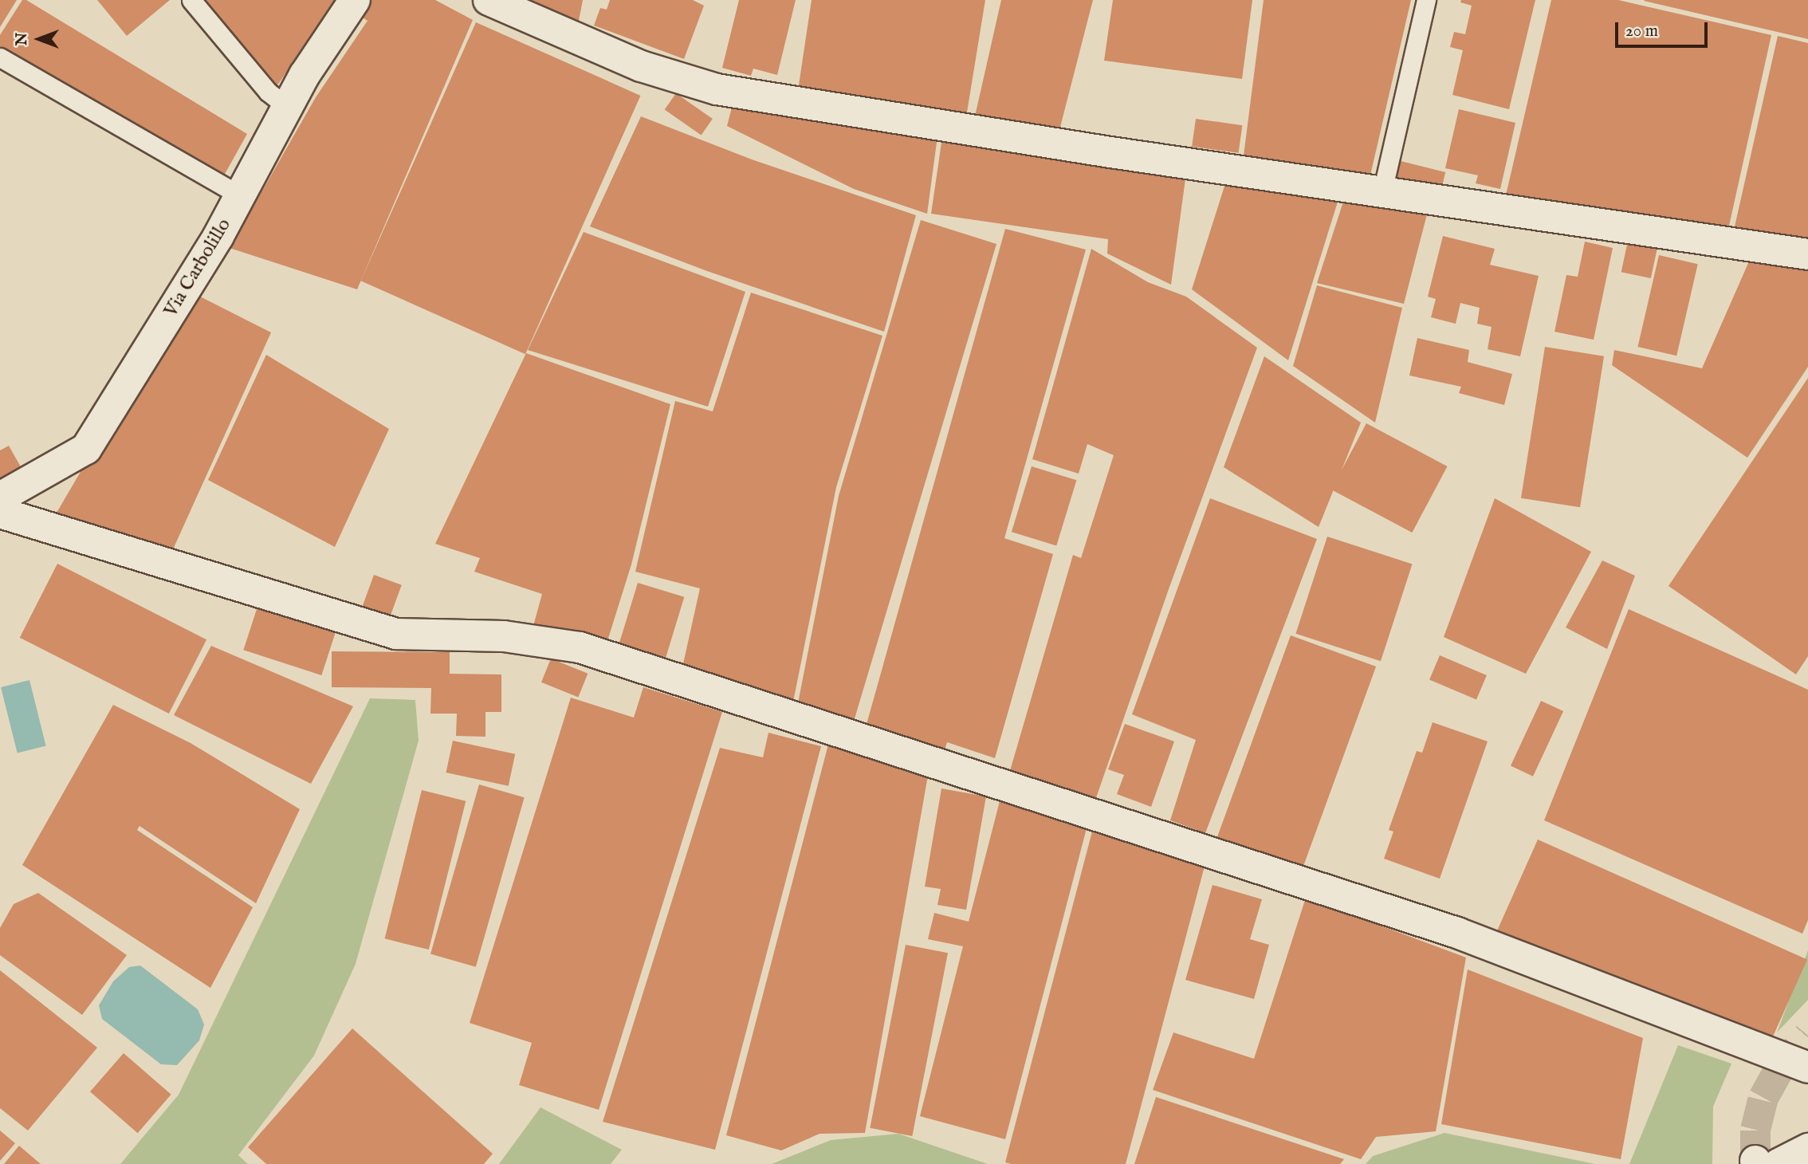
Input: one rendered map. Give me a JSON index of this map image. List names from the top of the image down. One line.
{"streets":{"street":["Via Carbolillo"]},"scale_bar":"20 m","north":"left"}
